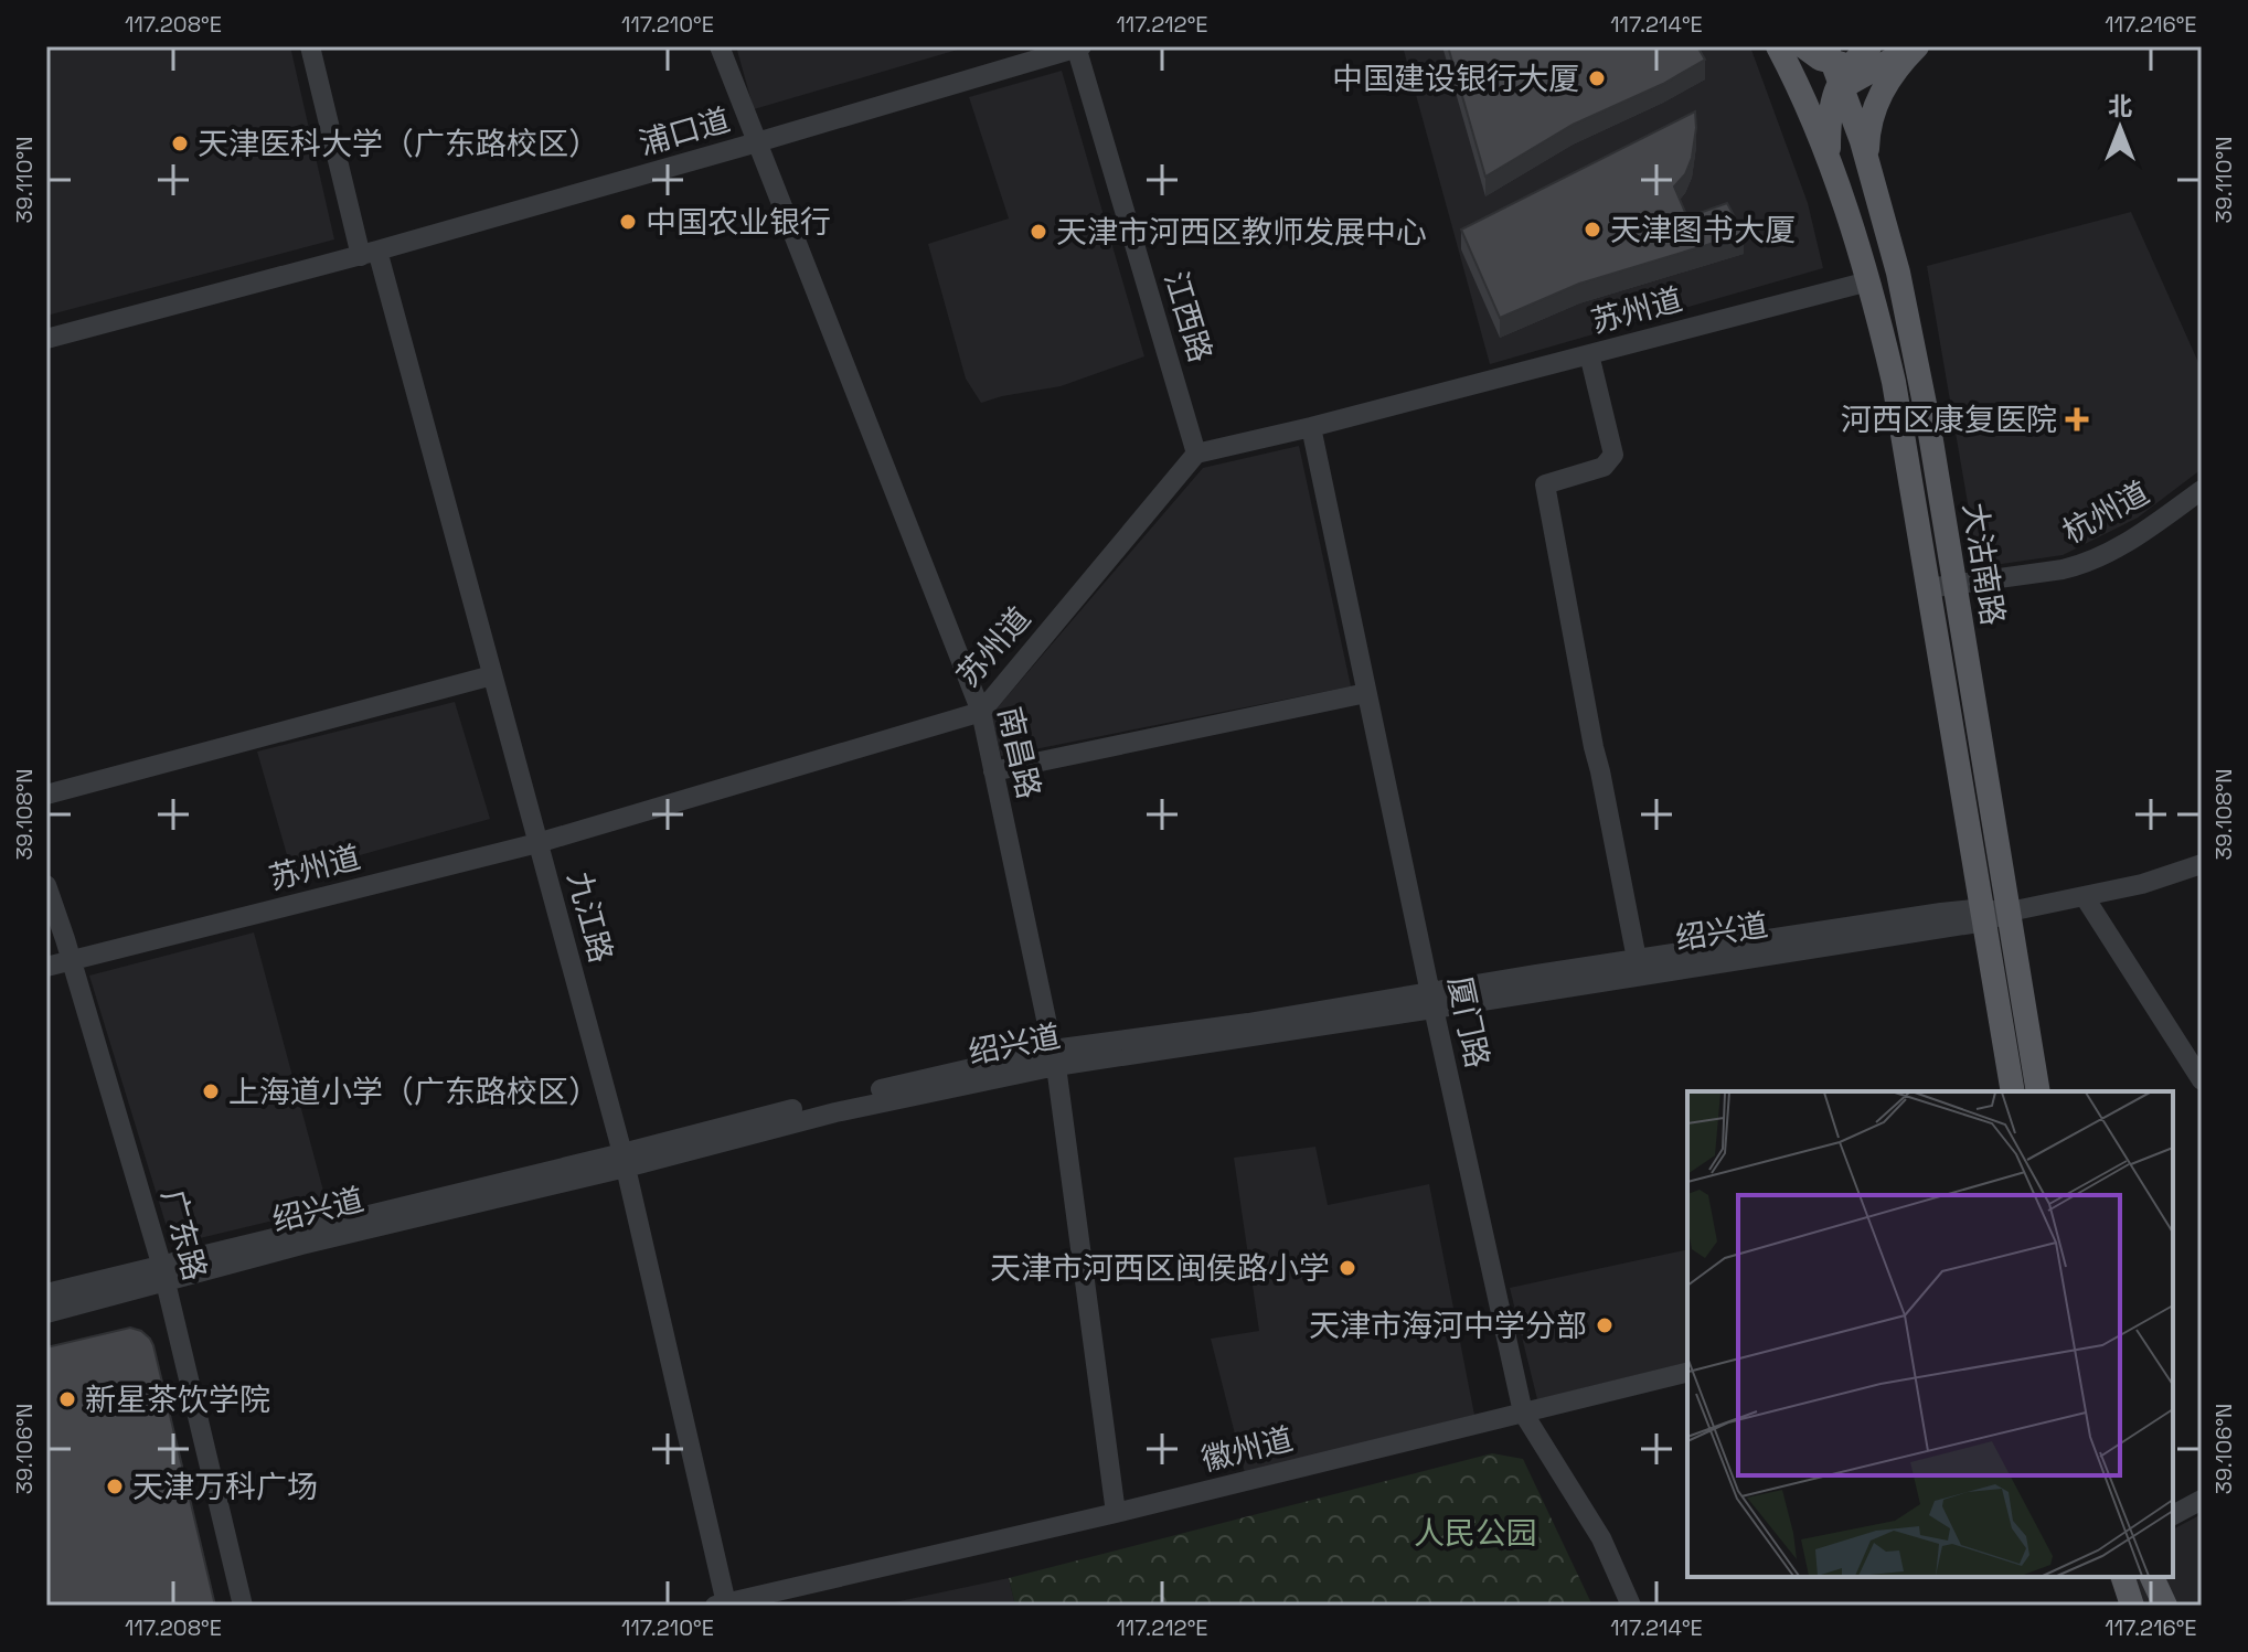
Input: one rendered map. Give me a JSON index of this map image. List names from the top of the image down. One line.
{"streets":{"main road":["大沽南路"],"street":["浦口道","苏州道","江西路","杭州道","南昌路","九江路","绍兴道","厦门路","广东路","徽州道"]},"crossings":[["浦口道","江西路"],["浦口道","南昌路"],["浦口道","九江路"],["苏州道","江西路"],["苏州道","大沽南路"],["苏州道","南昌路"],["苏州道","九江路"],["苏州道","厦门路"],["苏州道","广东路"],["杭州道","大沽南路"],["大沽南路","绍兴道"],["南昌路","绍兴道"],["南昌路","徽州道"],["九江路","绍兴道"],["九江路","徽州道"],["绍兴道","厦门路"],["绍兴道","广东路"],["厦门路","徽州道"]],"parks":["人民公园"],"places":{"other":["中国建设银行大厦","天津医科大学（广东路校区）","中国农业银行","天津图书大厦","天津市河西区教师发展中心","上海道小学（广东路校区）","天津市河西区闽侯路小学","天津市海河中学分部","新星茶饮学院","天津万科广场"],"health":["河西区康复医院"]},"north":"top","coordinates":["117.208°E","117.210°E","117.212°E","117.214°E","117.216°E","39.110°N","39.108°N","39.106°N"]}
